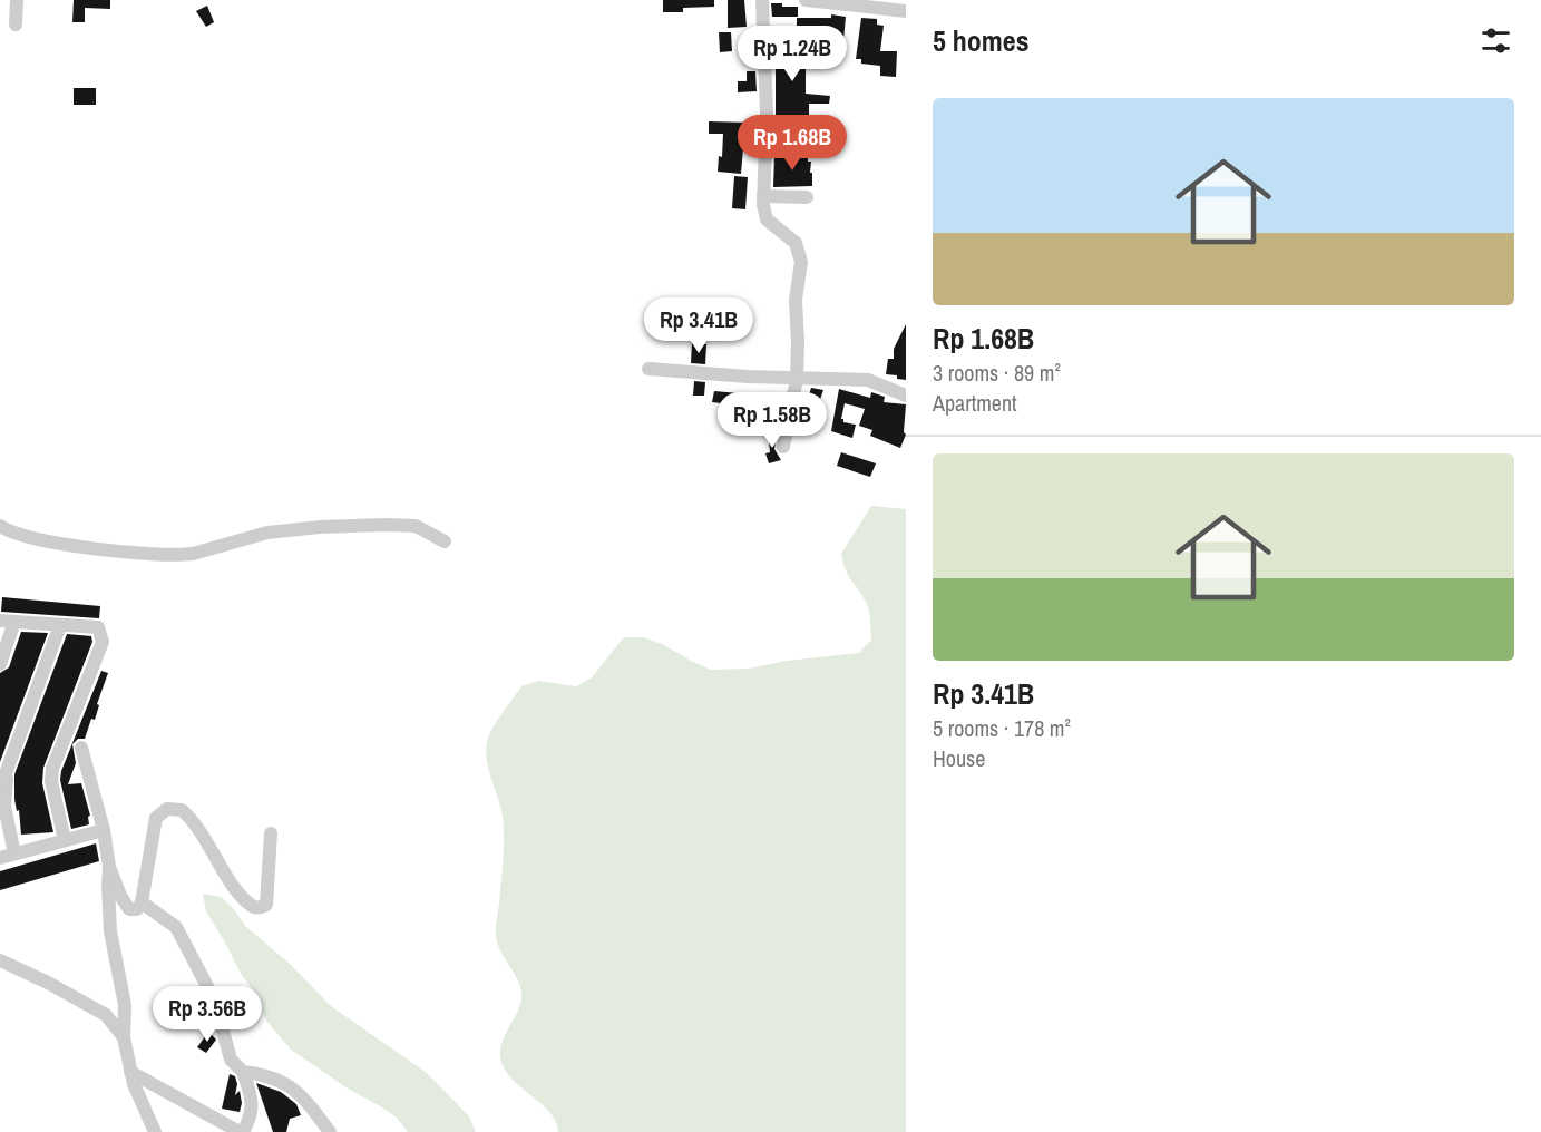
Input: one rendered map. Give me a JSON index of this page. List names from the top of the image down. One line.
{"page":{"heading":"5 homes","price":["Rp 1.24B","Rp 1.68B","Rp 3.41B","Rp 1.58B","Rp 3.56B"],"list":[{"name":"Rp 1.68B","note":"3 rooms · 89 m² · Apartment"},{"name":"Rp 3.41B","note":"5 rooms · 178 m² · House"}]}}
